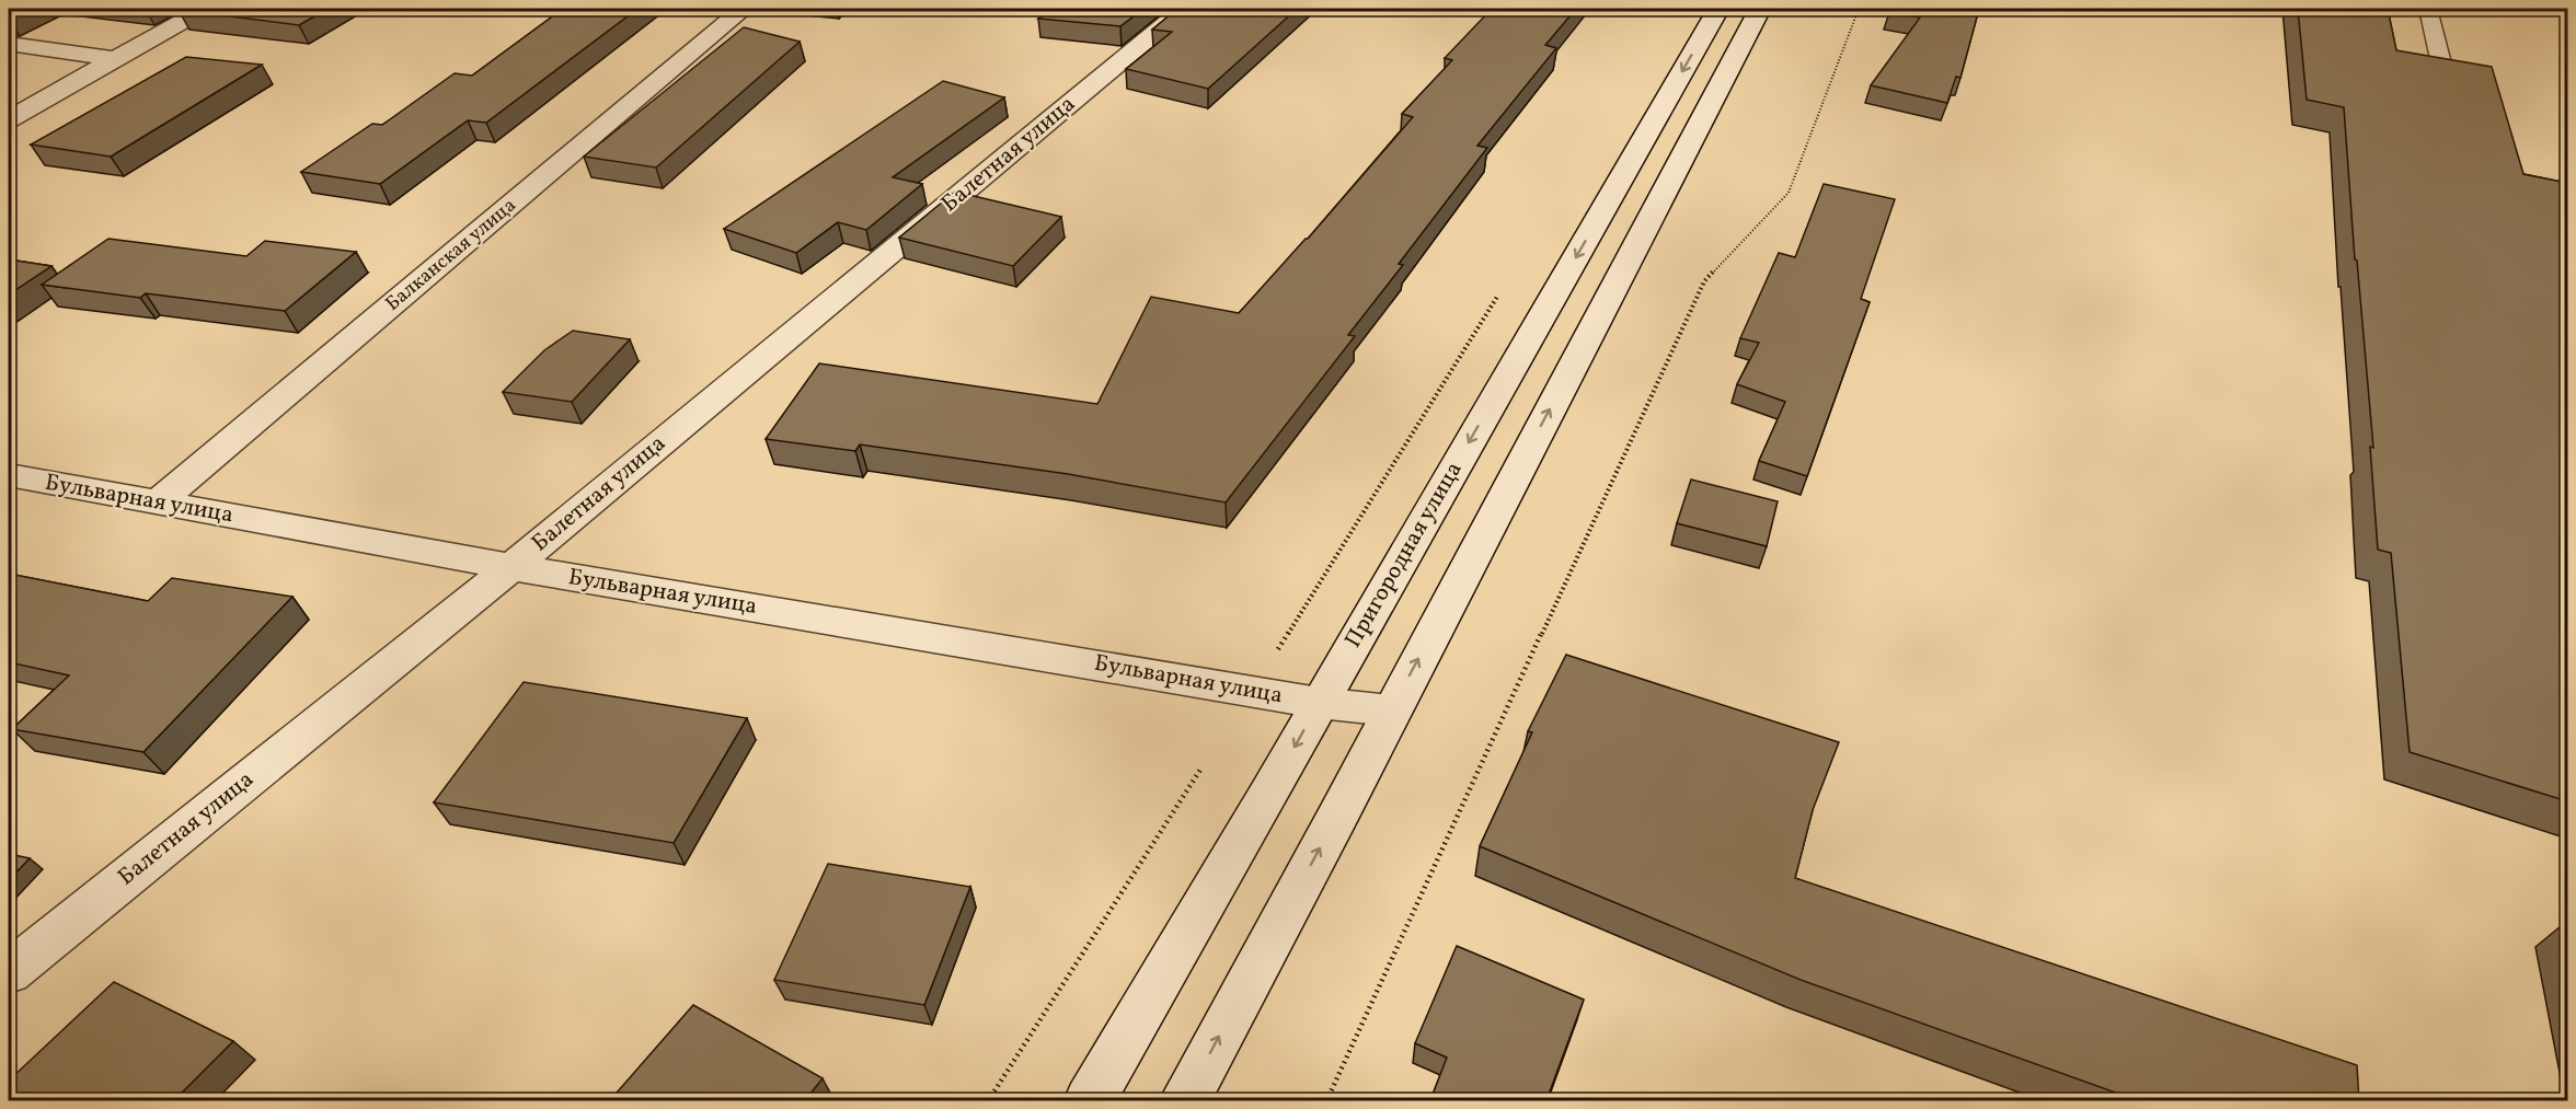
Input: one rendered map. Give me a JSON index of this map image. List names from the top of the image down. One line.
{"streets":{"street":["Балетная улица","Балканская улица","Бульварная улица","Пригородная улица"]},"crossings":[["Балетная улица","Бульварная улица"],["Балканская улица","Бульварная улица"],["Бульварная улица","Пригородная улица"]]}
